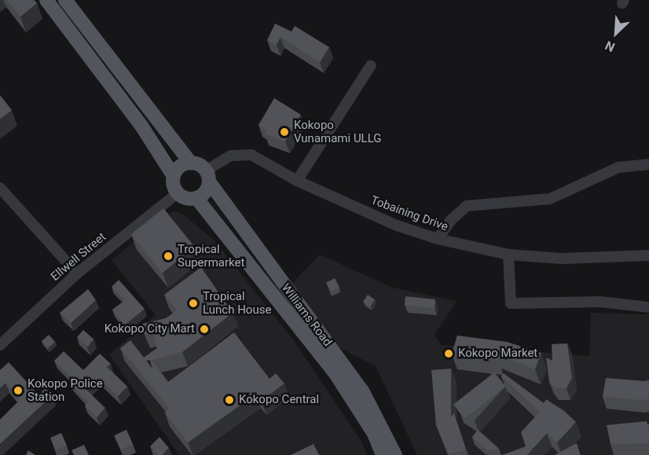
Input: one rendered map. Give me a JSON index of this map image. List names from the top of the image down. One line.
{"streets":{"main road":["Williams Road"],"street":["Tobaining Drive","Ellwell Street"]},"crossings":[["Tobaining Drive","Ellwell Street"],["Tobaining Drive","Williams Road"],["Ellwell Street","Williams Road"]],"places":["Kokopo Vunamami ULLG","Tropical Supermarket","Tropical Lunch House","Kokopo City Mart","Kokopo Market","Kokopo Police Station","Kokopo Central"],"north":"bottom left"}
